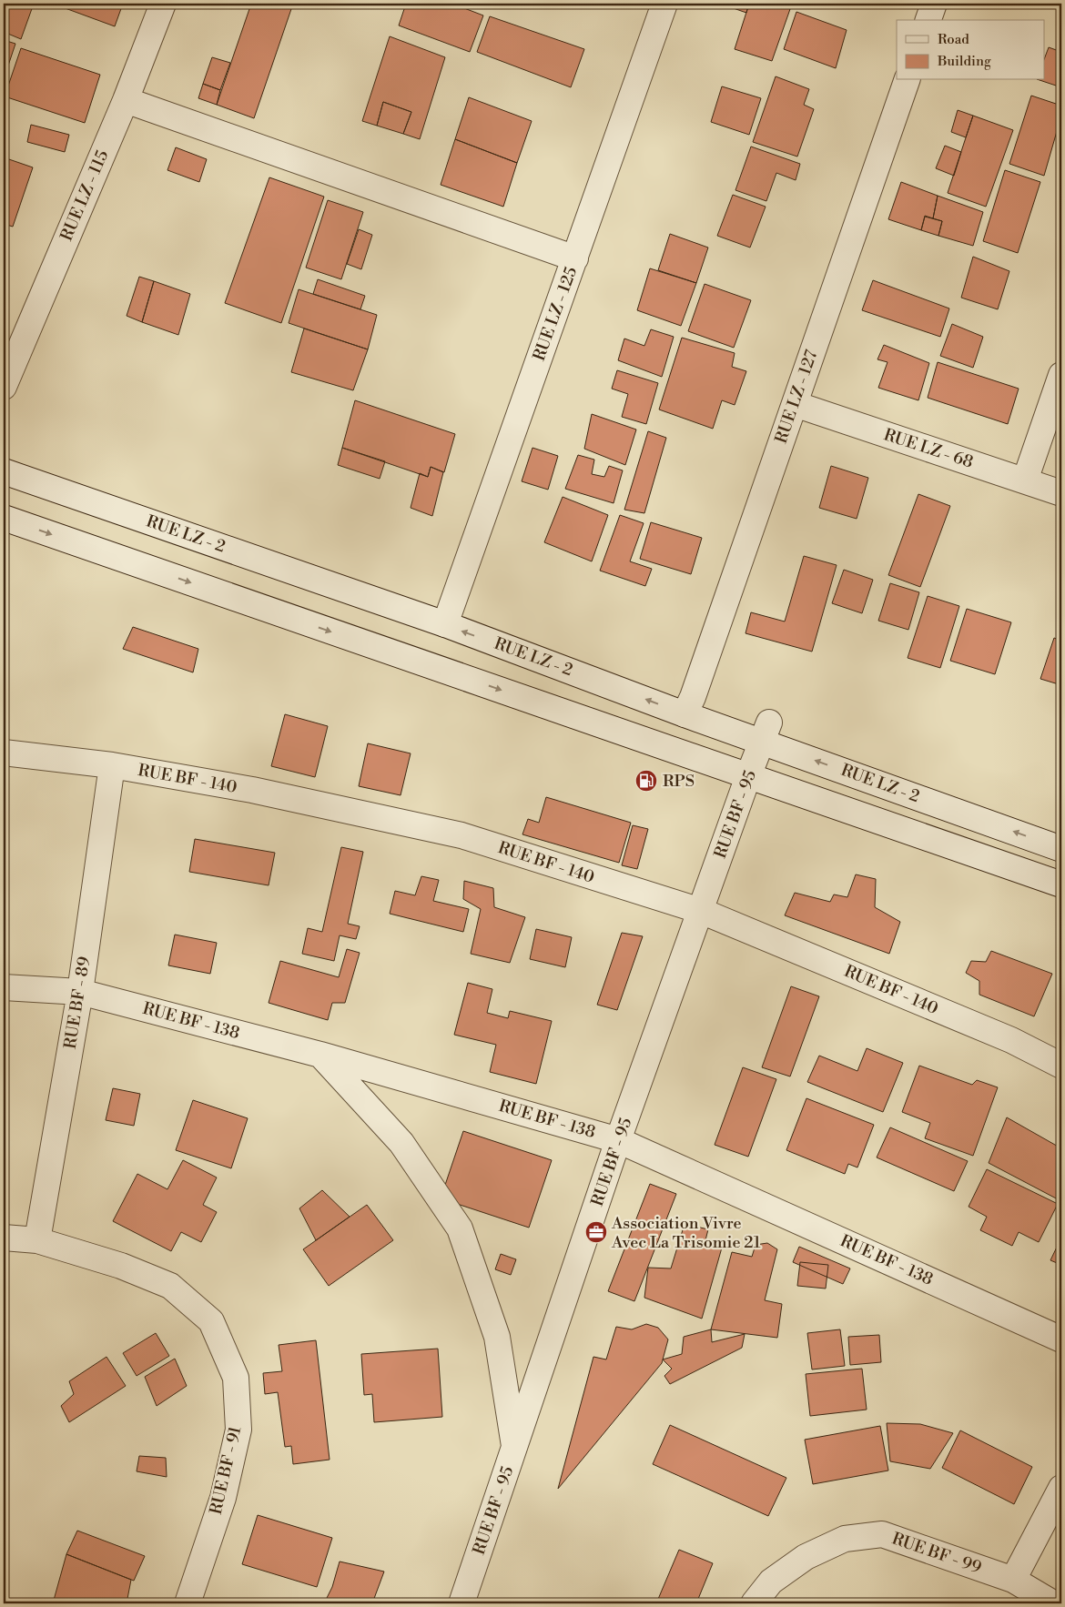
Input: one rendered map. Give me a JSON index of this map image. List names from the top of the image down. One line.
{"streets":{"street":["RUE LZ - 115","RUE LZ - 125","RUE LZ - 127","RUE LZ - 68","RUE LZ - 2","RUE BF - 140","RUE BF - 95","RUE BF - 89","RUE BF - 138","RUE BF - 91","RUE BF - 99"]},"crossings":[["RUE LZ - 125","RUE LZ - 2"],["RUE LZ - 127","RUE LZ - 68"],["RUE LZ - 127","RUE LZ - 2"],["RUE LZ - 2","RUE BF - 95"],["RUE BF - 140","RUE BF - 95"],["RUE BF - 140","RUE BF - 89"],["RUE BF - 95","RUE BF - 138"],["RUE BF - 89","RUE BF - 138"],["RUE BF - 89","RUE BF - 91"]],"places":{"fuel station":["RPS"],"office":["Association Vivre Avec La Trisomie 21"]},"legend":["Road","Building"]}
